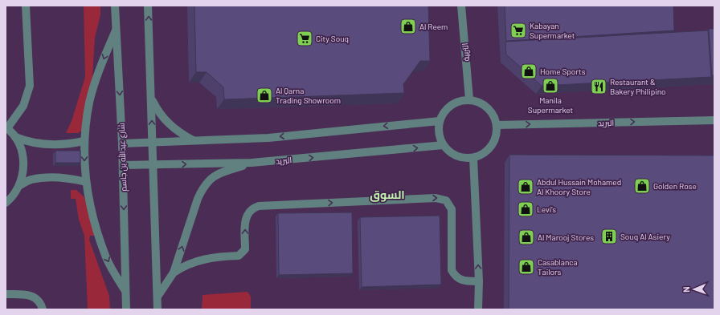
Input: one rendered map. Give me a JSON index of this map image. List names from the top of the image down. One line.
{"streets":{"street":["التربية","البريد","شارع عبدالله بن جاسم"]},"crossings":[["التربية","البريد"],["البريد","شارع عبدالله بن جاسم"]],"districts":["السوق"],"places":{"shop":["Al Reem","Home Sports","Manila Supermarket","Al Qarna Trading Showroom","Golden Rose","Abdul Hussain Mohamed Al Khoory Store","Levi's","Al Marooj Stores","Casablanca Tailors"],"supermarket":["Kabayan Supermarket","City Souq"],"restaurant":["Restaurant & Bakery Philipino"],"building":["Souq Al Asiery"]},"north":"left"}
